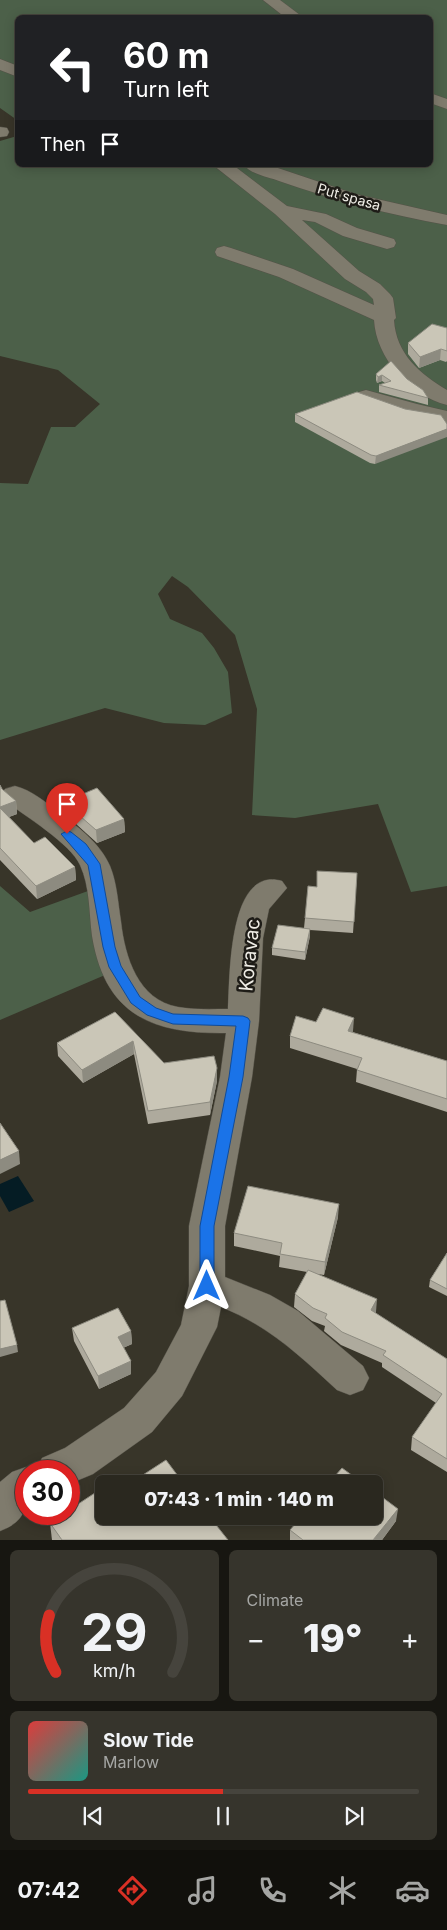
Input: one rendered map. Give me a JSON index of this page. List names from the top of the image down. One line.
{"streets":{"street":["Put spasa","Koravac"]},"page":{"turn":["60 m","Turn left"],"then":"Then","limit":"30","trip":"07:43 · 1 min · 140 m","tile":"Climate","heat":["−","19°","+"],"song":["Slow Tide","Marlow"],"tabs":"07:42","gauge":["29","km/h"]}}
